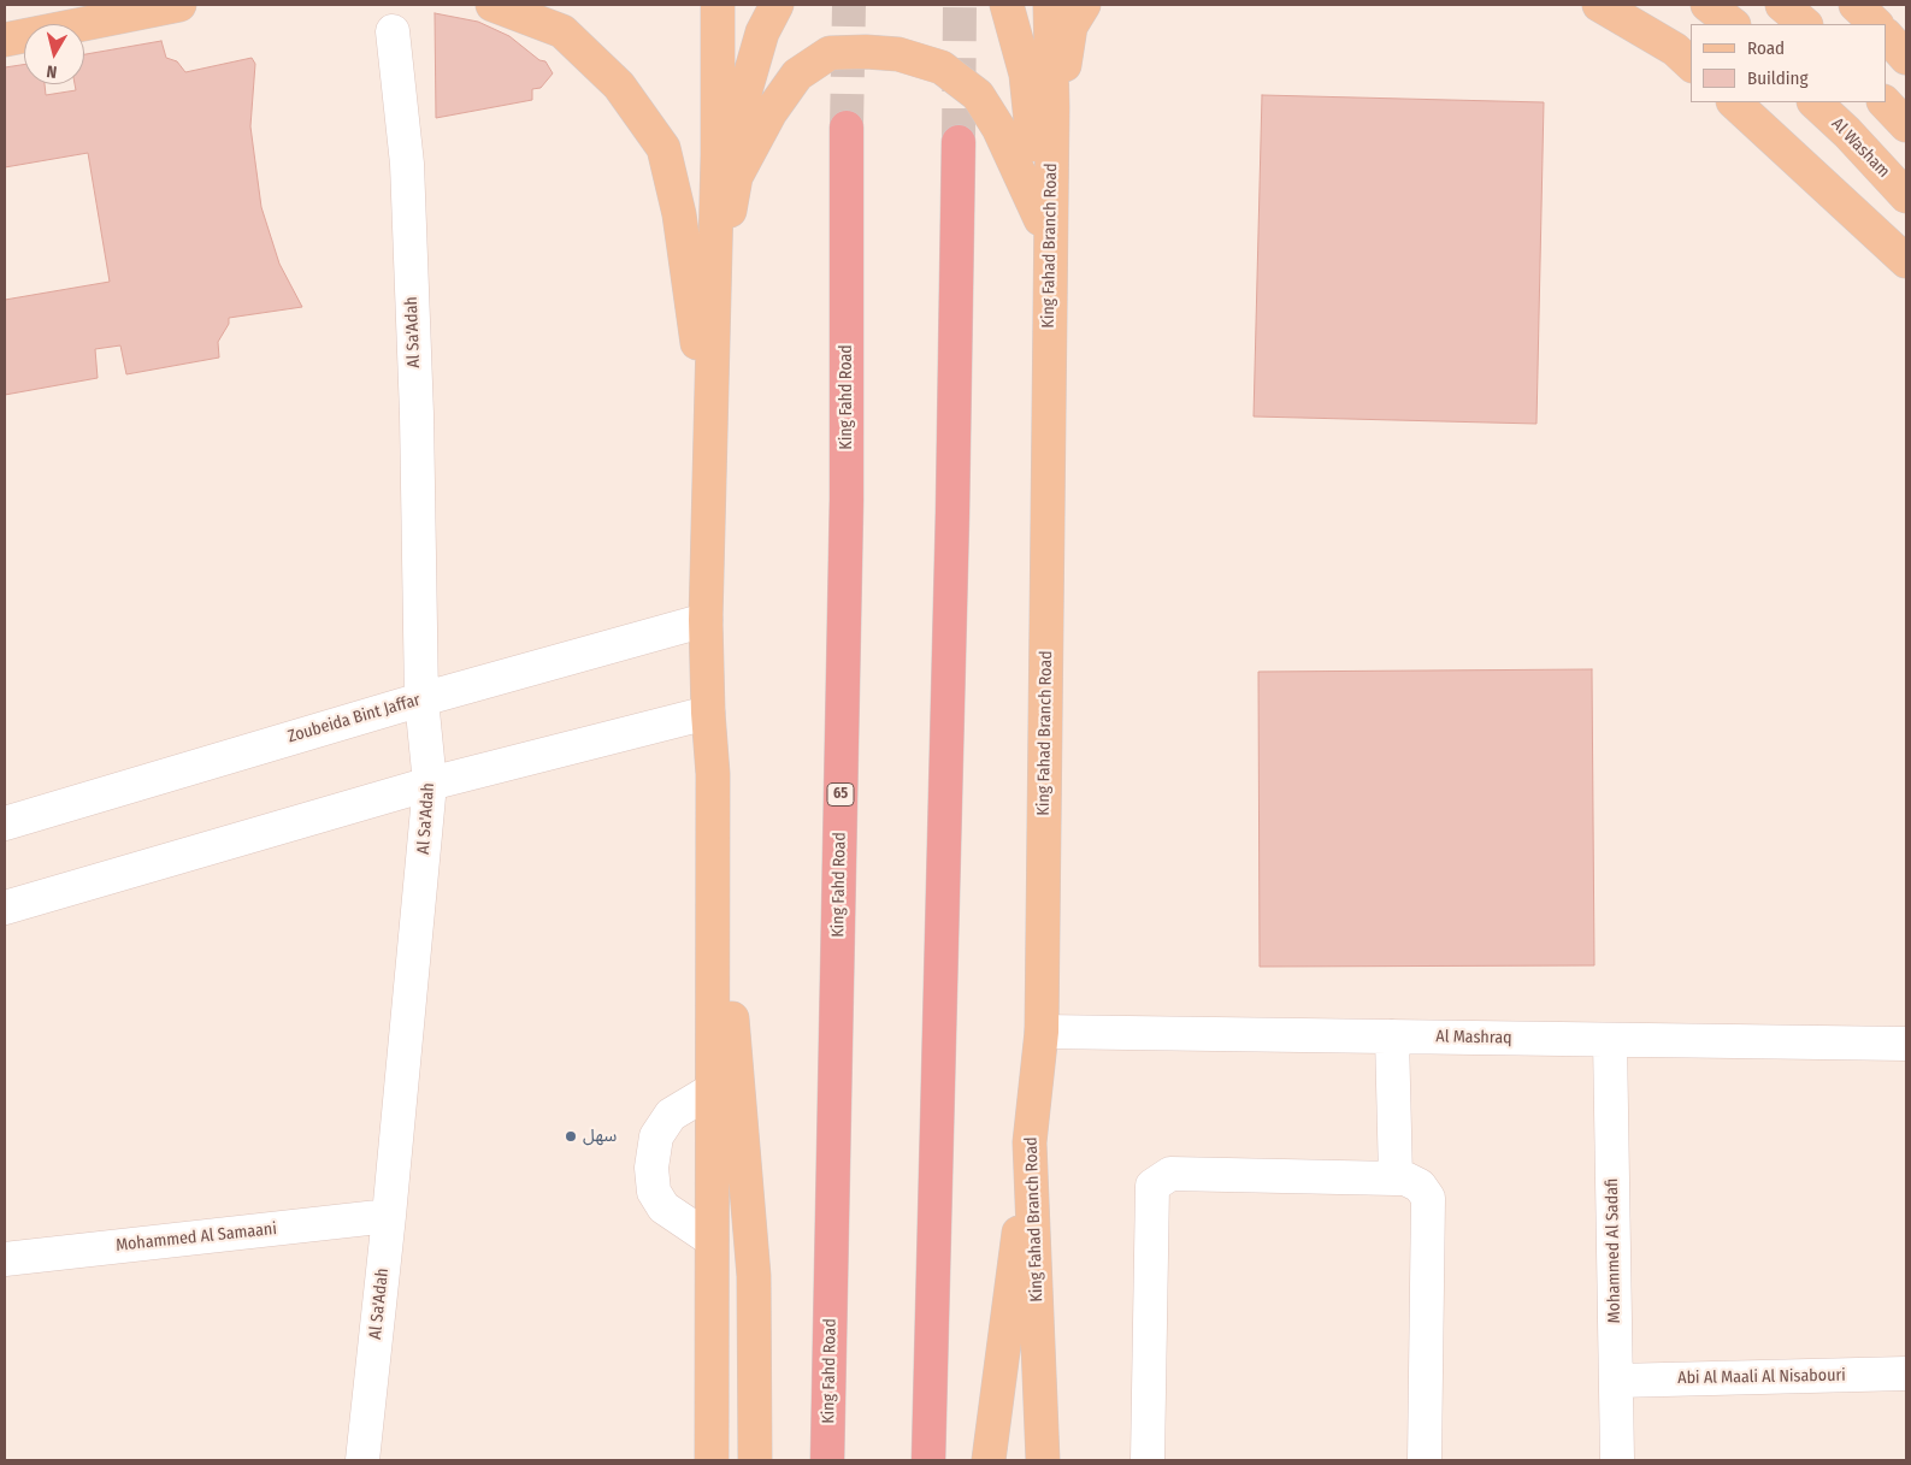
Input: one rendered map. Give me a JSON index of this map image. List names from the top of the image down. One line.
{"streets":{"highway":["King Fahd Road","65"],"main road":["Al Washam","King Fahad Branch Road"],"street":["Al Sa'Adah","Zoubeida Bint Jaffar","Al Mashraq","Mohammed Al Samaani","Mohammed Al Sadafi","Abi Al Maali Al Nisabouri"]},"crossings":[["King Fahad Branch Road","Al Mashraq"],["Al Sa'Adah","Zoubeida Bint Jaffar"],["Al Sa'Adah","Mohammed Al Samaani"],["Al Mashraq","Mohammed Al Sadafi"],["Mohammed Al Sadafi","Abi Al Maali Al Nisabouri"]],"places":["سهل"],"legend":["Road","Building"],"north":"bottom"}
